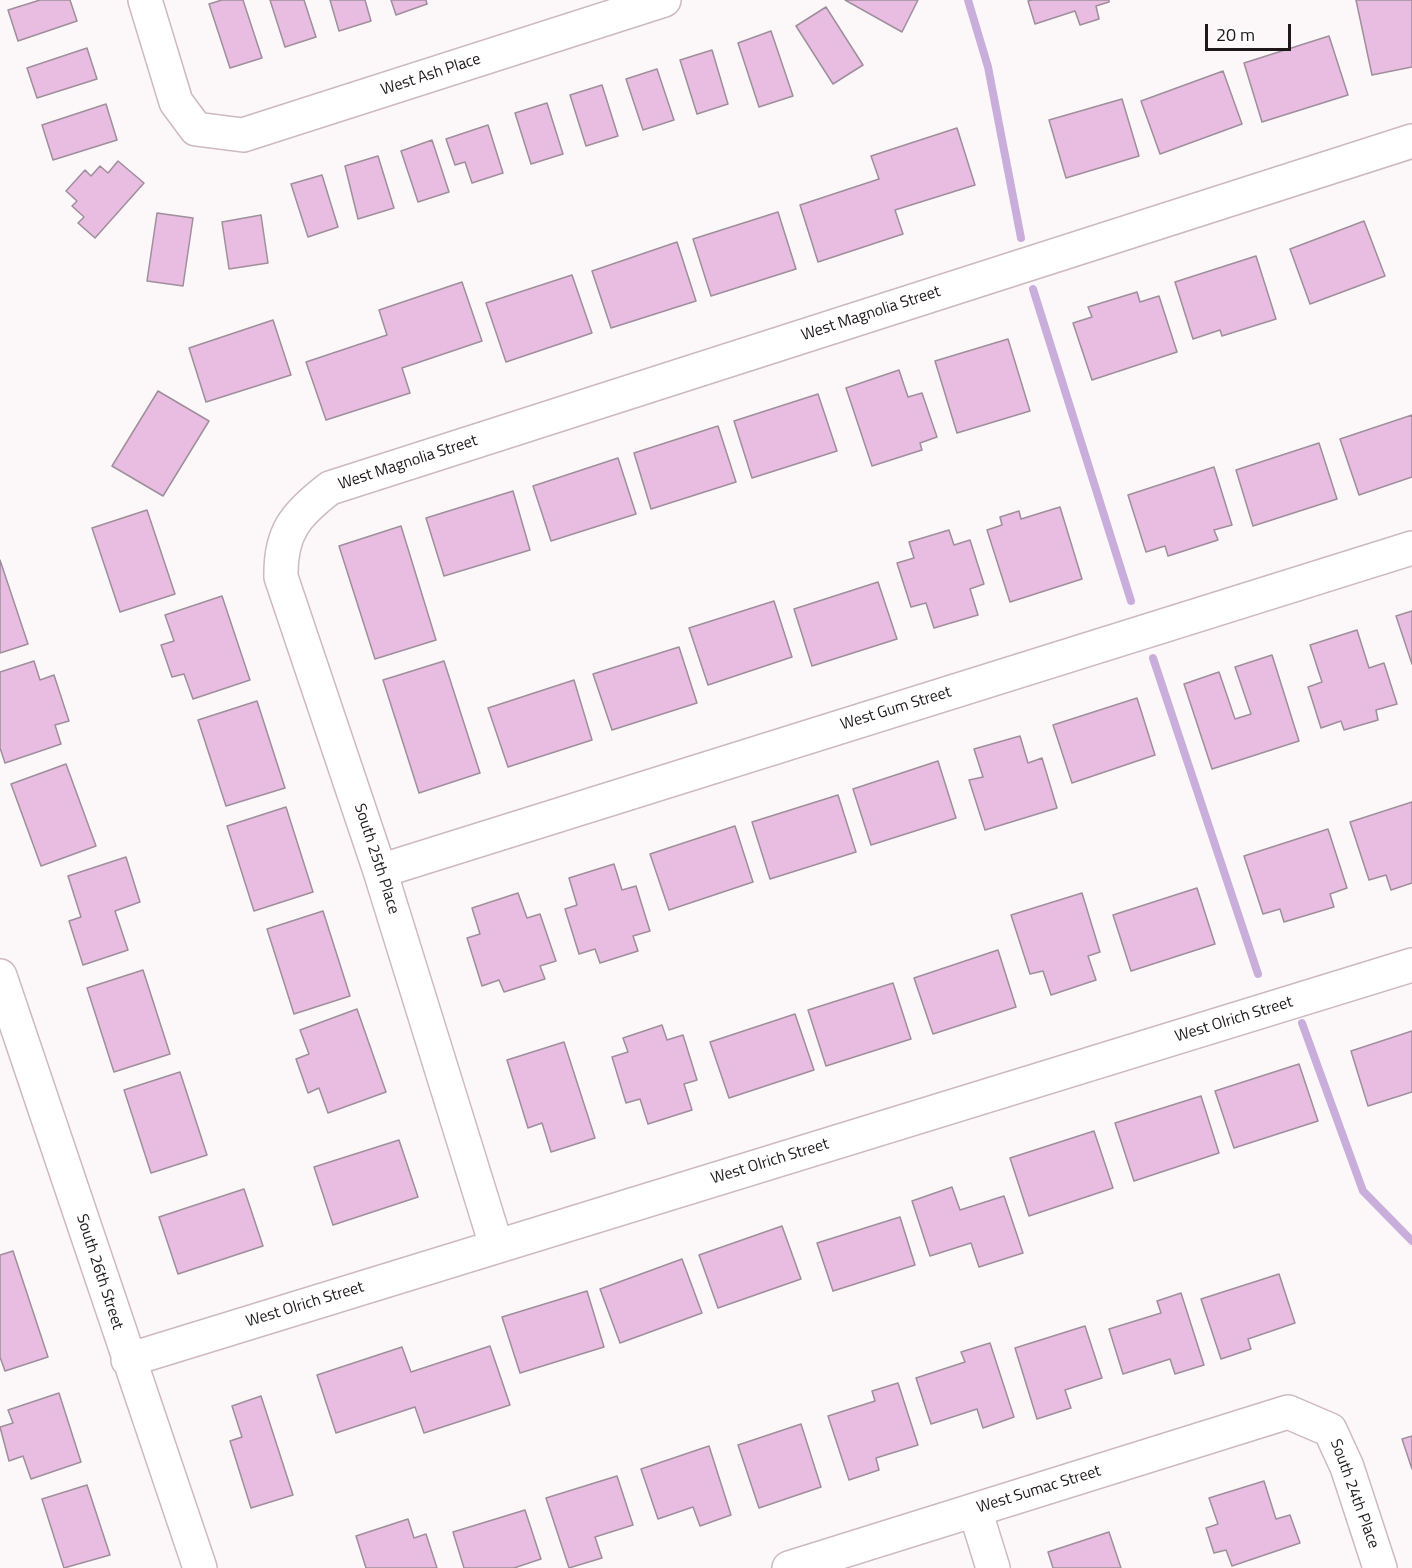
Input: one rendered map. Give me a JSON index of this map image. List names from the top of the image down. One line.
{"streets":{"street":["West Ash Place","West Magnolia Street","West Gum Street","South 25th Place","West Olrich Street","South 26th Street","West Sumac Street","South 24th Place"]},"crossings":[["West Magnolia Street","South 25th Place"],["West Gum Street","South 25th Place"],["South 25th Place","West Olrich Street"],["West Olrich Street","South 26th Street"],["West Sumac Street","South 24th Place"]],"scale_bar":"20 m"}
